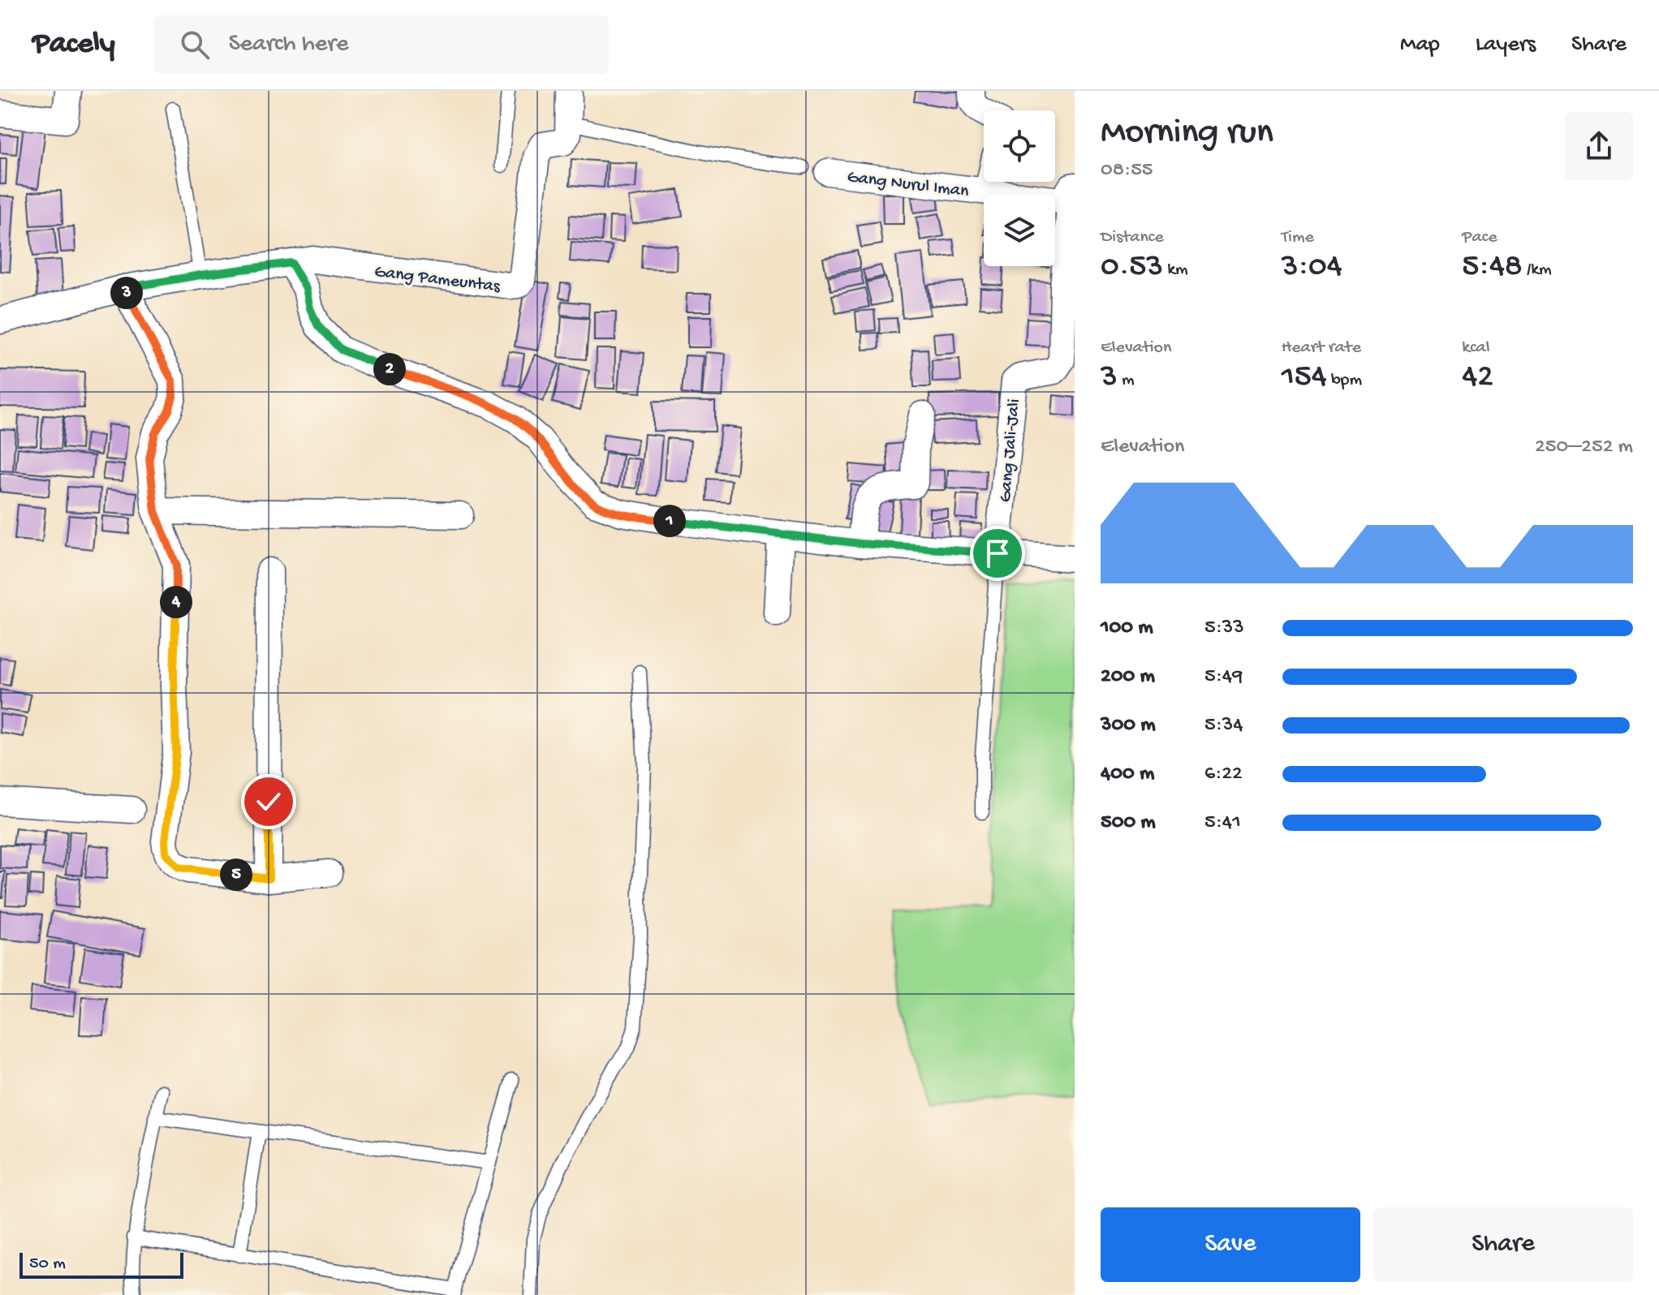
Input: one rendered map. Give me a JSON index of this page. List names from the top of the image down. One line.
{"streets":{"street":["Gang Nurul Iman","Gang Pameuntas","Gang Jali-Jali"]},"crossings":[["Gang Nurul Iman","Gang Jali-Jali"]],"scale_bar":"50 m","page":{"header":"Pacely","search":"Search here","nav":["Map","Layers","Share"],"heading":["Morning run","08:55"],"stats":[["Distance","0.53 km"],["Time","3:04"],["Pace","5:48 /km"],["Elevation","3 m"],["Heart rate","154 bpm"],["kcal","42"]],"pins":["3","2","1","4","5"],"chart":["Elevation","250–252 m"],"list":[{"name":"100 m","note":"5:33"},{"name":"200 m","note":"5:49"},{"name":"300 m","note":"5:34"},{"name":"400 m","note":"6:22"},{"name":"500 m","note":"5:41"}],"buttons":["Save","Share"],"scale":"50 m"}}
